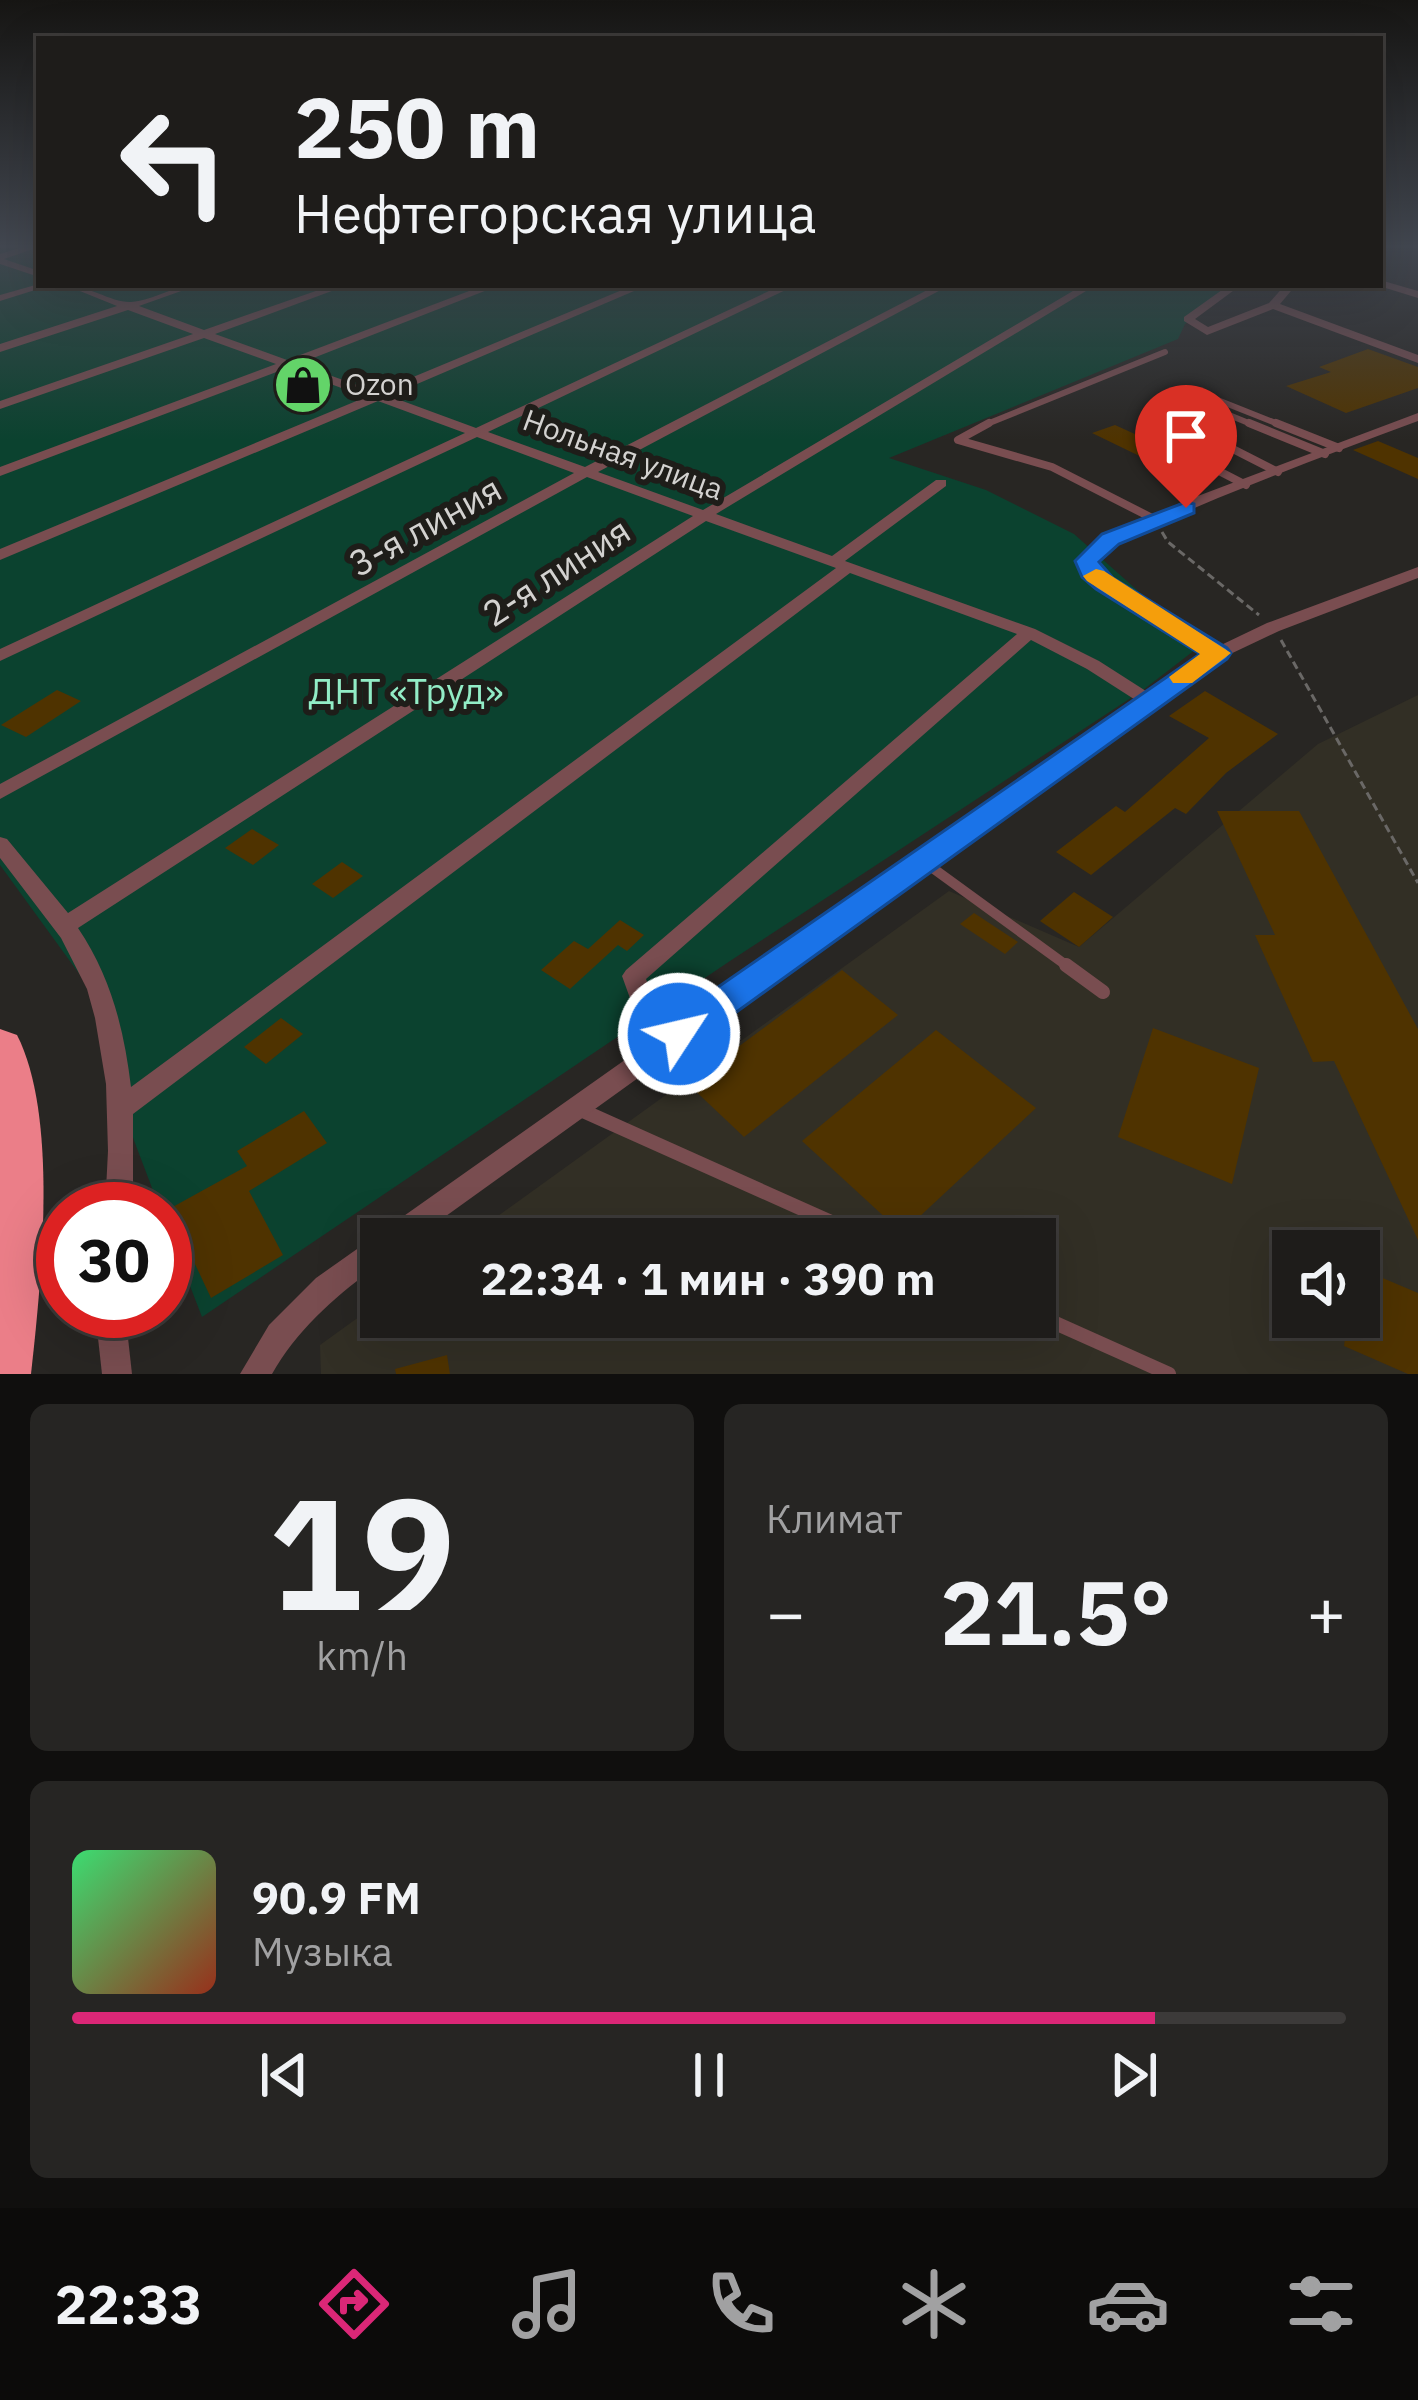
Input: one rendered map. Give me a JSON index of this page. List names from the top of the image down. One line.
{"streets":{"street":["Нольная улица","3-я линия","2-я линия"]},"crossings":[["Нольная улица","3-я линия"],["Нольная улица","2-я линия"]],"parks":["ДНТ «Труд»"],"places":{"shop":["Ozon"]},"page":{"turn":["250 m","Нефтегорская улица"],"limit":"30","trip":"22:34 · 1 мин · 390 m","tile":[["19","km/h"],"Климат"],"heat":["−","21.5°","+"],"song":["90.9 FM","Музыка"],"tabs":"22:33"}}
